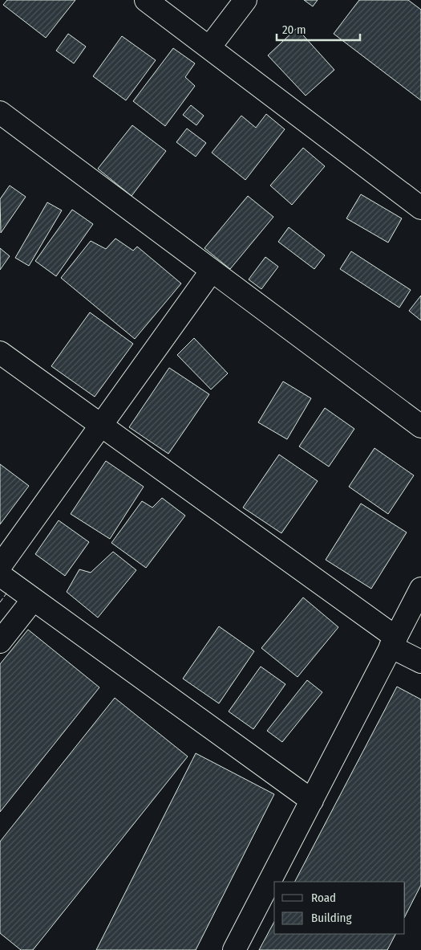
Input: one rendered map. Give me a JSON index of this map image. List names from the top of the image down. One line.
{"legend":["Road","Building"],"scale_bar":"20 m"}
